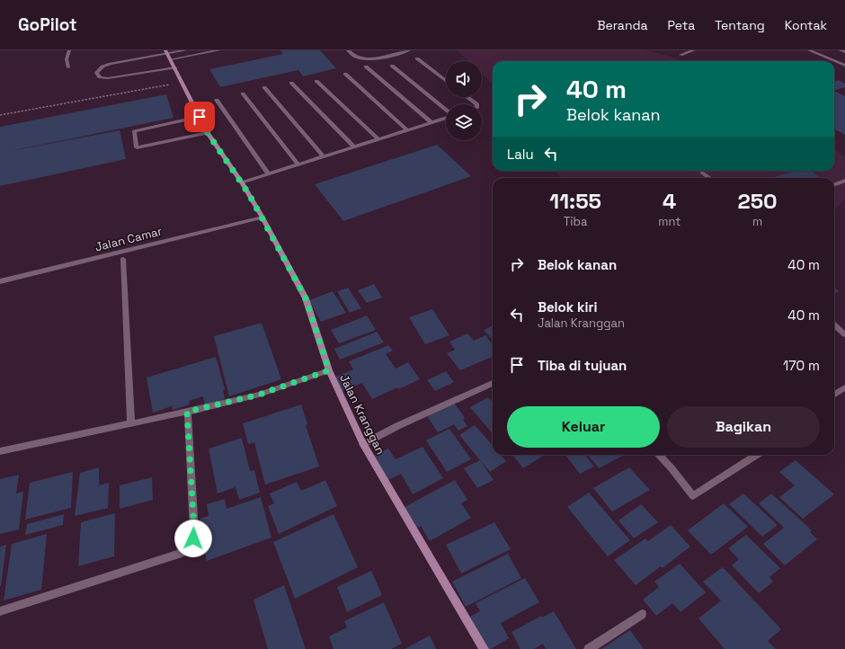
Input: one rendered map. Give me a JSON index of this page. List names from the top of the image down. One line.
{"streets":{"main road":["Jalan Kranggan"],"street":["Jalan Camar"]},"crossings":[["Jalan Camar","Jalan Kranggan"]],"page":{"header":"GoPilot","nav":["Beranda","Peta","Tentang","Kontak"],"turn":["40 m","Belok kanan"],"then":"Lalu","eta":["11:55","Tiba","4","mnt","250","m"],"list":[{"name":"Belok kanan","value":"40 m"},{"name":"Belok kiri","note":"Jalan Kranggan","value":"40 m"},{"name":"Tiba di tujuan","value":"170 m"}],"buttons":["Keluar","Bagikan"]}}
